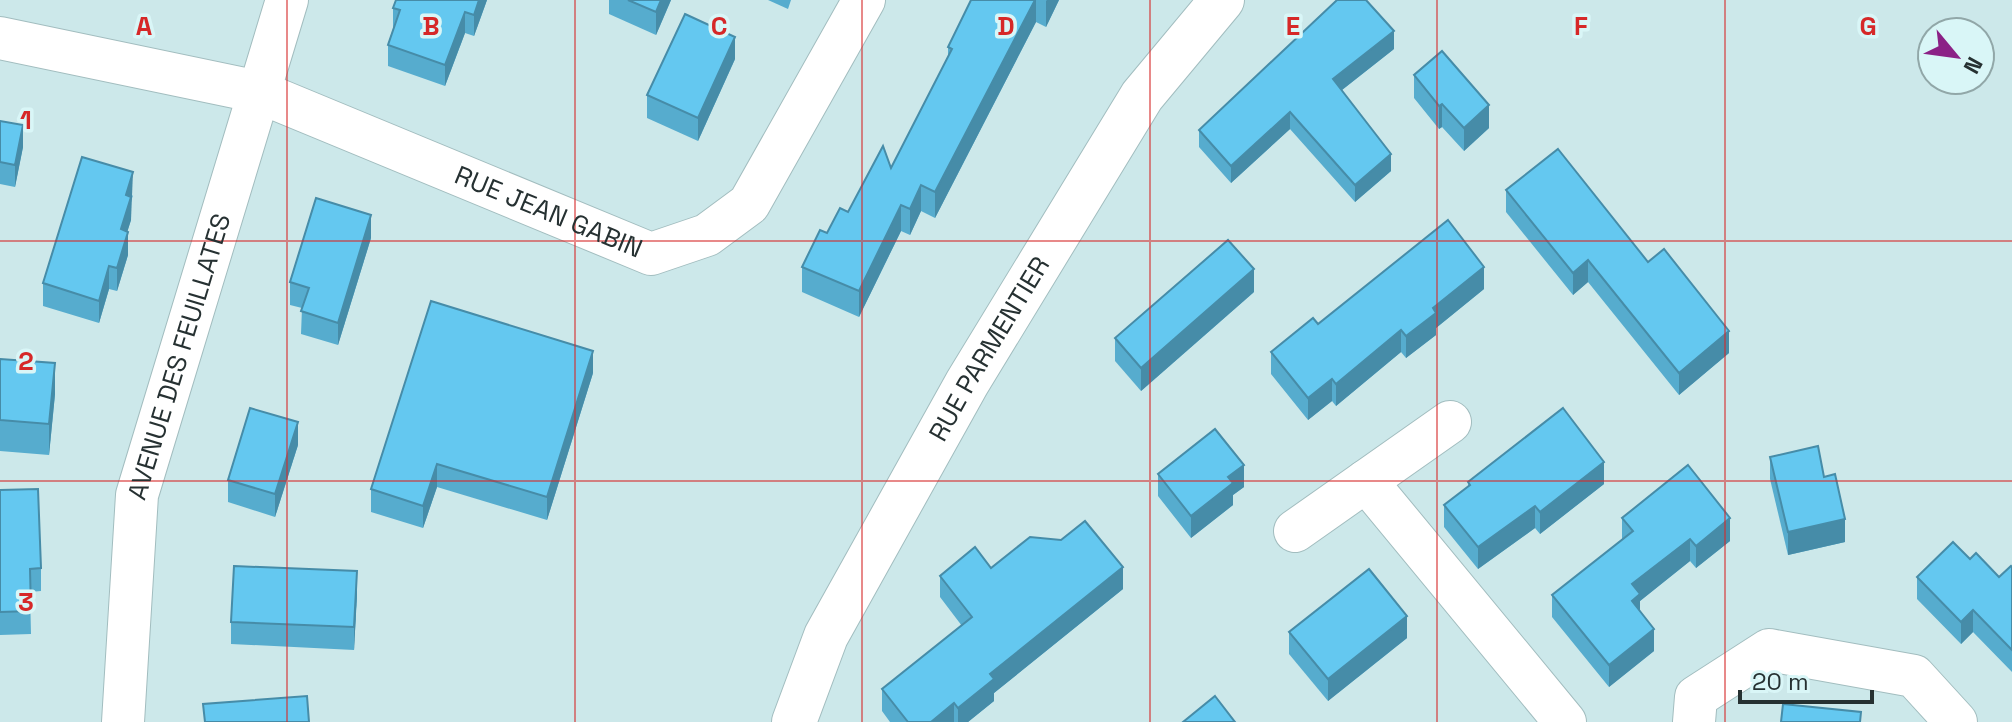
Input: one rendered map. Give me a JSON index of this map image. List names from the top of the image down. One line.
{"streets":{"street":["RUE JEAN GABIN","RUE PARMENTIER","AVENUE DES FEUILLATES"]},"crossings":[["RUE JEAN GABIN","AVENUE DES FEUILLATES"]],"scale_bar":"20 m","north":"bottom right","grid":{"columns":["A","B","C","D","E","F","G"],"rows":["1","2","3"]}}
